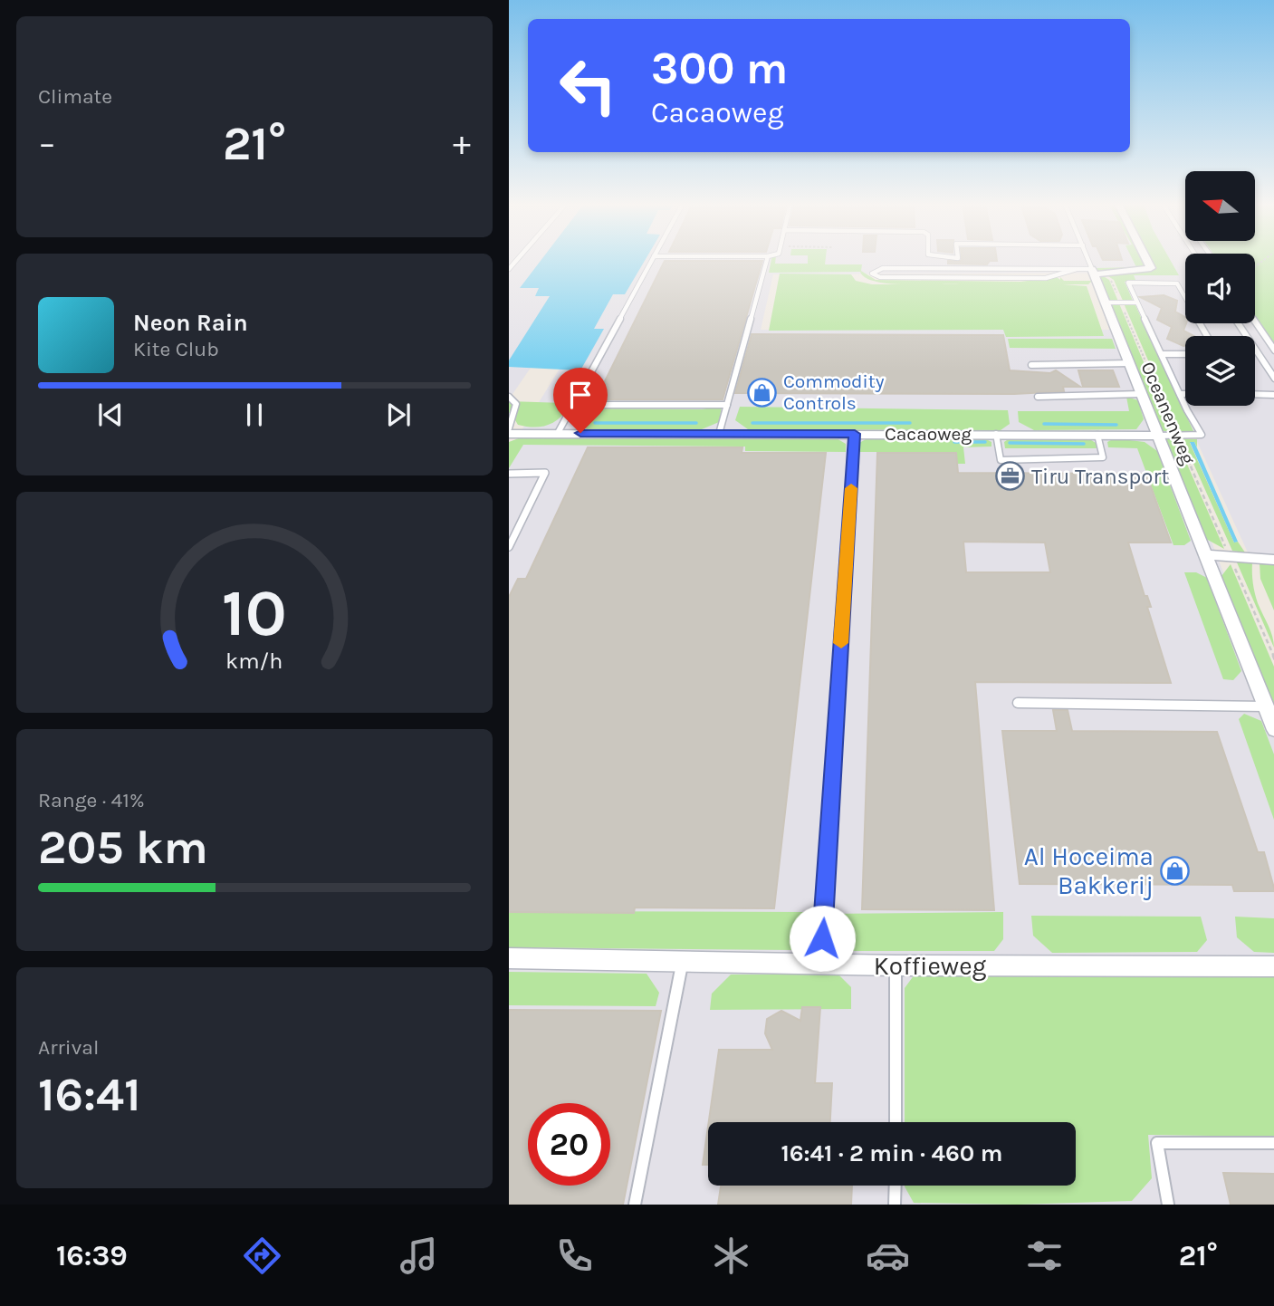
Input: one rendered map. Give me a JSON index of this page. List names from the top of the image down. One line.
{"streets":{"street":["Oceanenweg","Cacaoweg","Koffieweg"]},"crossings":[["Oceanenweg","Cacaoweg"]],"places":{"shop":["Commodity Controls","Al Hoceima Bakkerij"],"office":["Tiru Transport"]},"north":"left","page":{"tile":["Climate",["Range · 41%","205 km"],["Arrival","16:41"]],"turn":["300 m","Cacaoweg"],"heat":["−","21°","+"],"song":["Neon Rain","Kite Club"],"limit":"20","trip":"16:41 · 2 min · 460 m","tabs":["16:39","21°"],"gauge":["10","km/h"]}}
